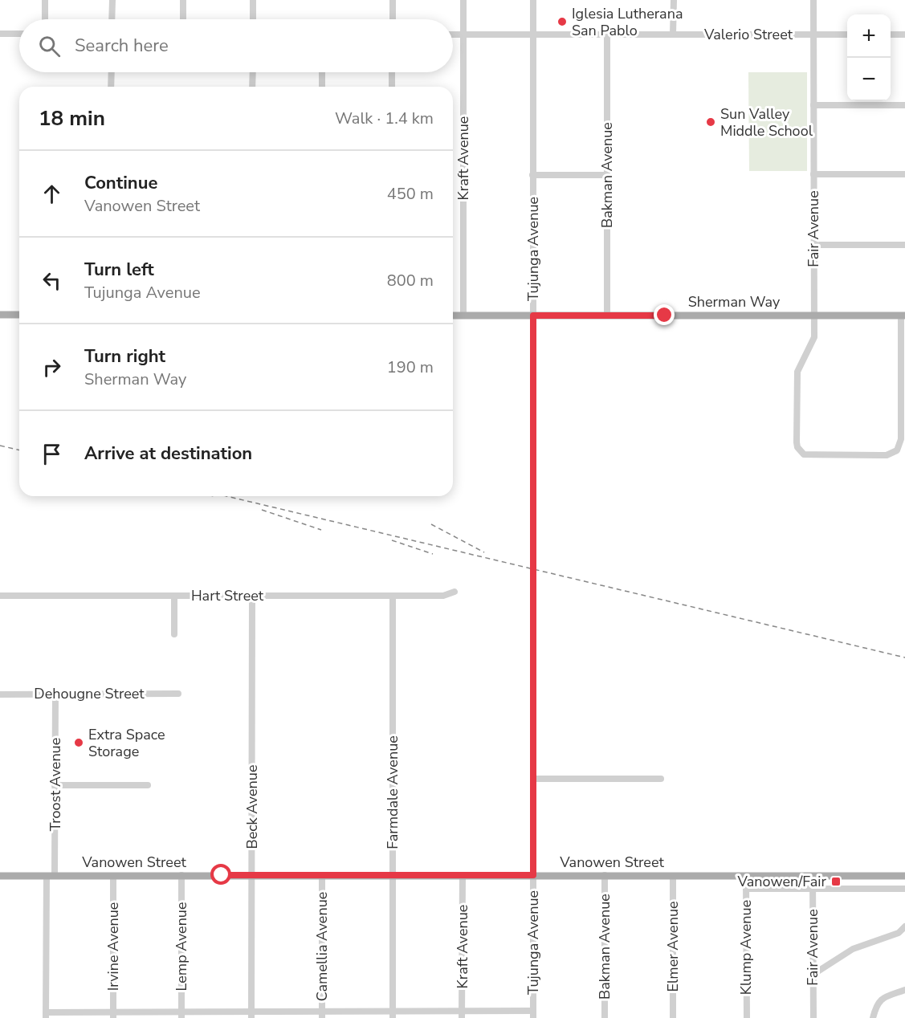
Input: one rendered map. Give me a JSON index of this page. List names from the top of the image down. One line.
{"streets":{"main road":["Sherman Way","Vanowen Street"],"street":["Valerio Street","Kraft Avenue","Bakman Avenue","Fair Avenue","Tujunga Avenue","Hart Street","Dehougne Street","Troost Avenue","Farmdale Avenue","Beck Avenue","Irvine Avenue","Lemp Avenue","Camellia Avenue","Elmer Avenue","Klump Avenue"]},"crossings":[["Valerio Street","Kraft Avenue"],["Valerio Street","Bakman Avenue"],["Valerio Street","Fair Avenue"],["Valerio Street","Tujunga Avenue"],["Kraft Avenue","Sherman Way"],["Kraft Avenue","Vanowen Street"],["Bakman Avenue","Sherman Way"],["Bakman Avenue","Vanowen Street"],["Fair Avenue","Sherman Way"],["Fair Avenue","Vanowen Street"],["Tujunga Avenue","Sherman Way"],["Tujunga Avenue","Vanowen Street"],["Hart Street","Farmdale Avenue"],["Hart Street","Beck Avenue"],["Dehougne Street","Troost Avenue"],["Troost Avenue","Vanowen Street"],["Farmdale Avenue","Vanowen Street"],["Beck Avenue","Vanowen Street"],["Vanowen Street","Irvine Avenue"],["Vanowen Street","Lemp Avenue"],["Vanowen Street","Camellia Avenue"],["Vanowen Street","Elmer Avenue"],["Vanowen Street","Klump Avenue"]],"places":{"other":["Iglesia Lutherana San Pablo","Sun Valley Middle School","Extra Space Storage"],"transit":["Vanowen/Fair"]},"page":{"map_buttons":["+","−"],"search":"Search here","heading":["18 min","Walk · 1.4 km"],"list":[["Continue","Vanowen Street","450 m"],["Turn left","Tujunga Avenue","800 m"],["Turn right","Sherman Way","190 m"],"Arrive at destination"]}}
